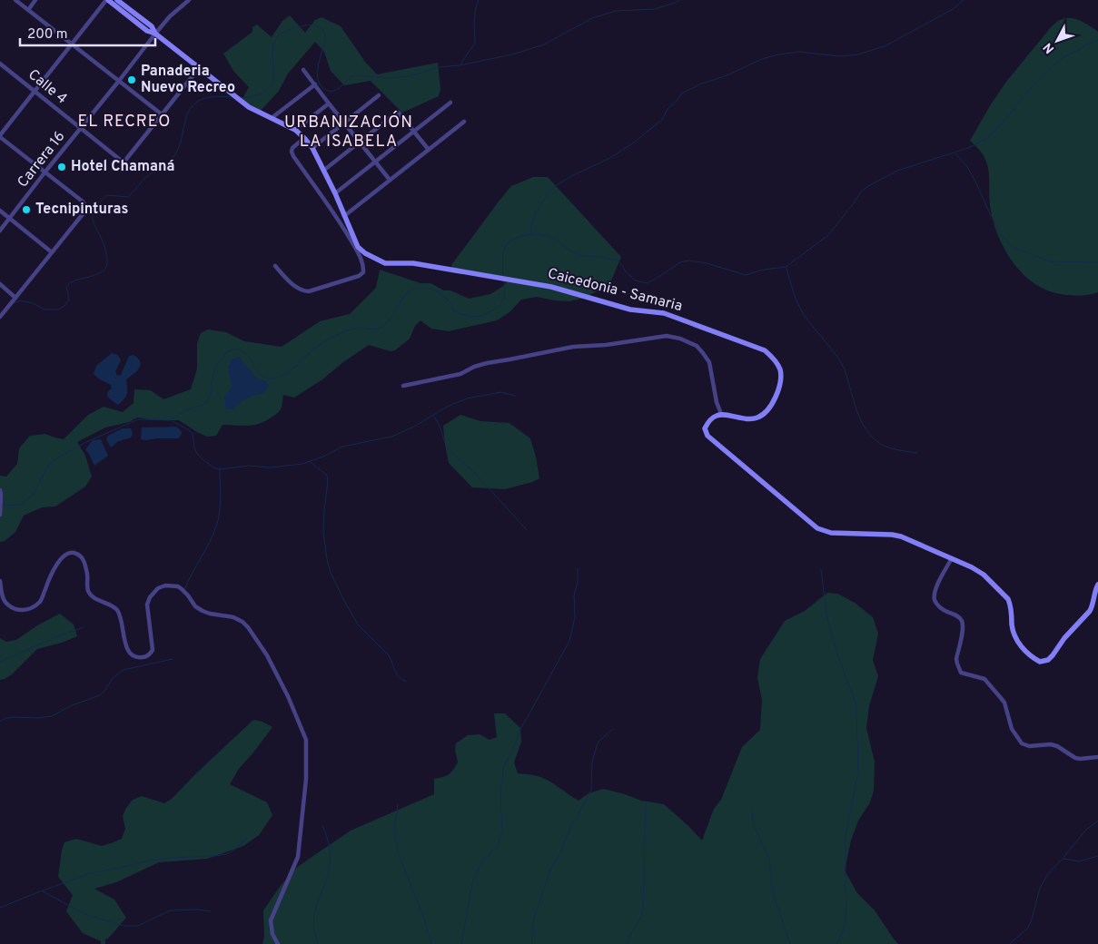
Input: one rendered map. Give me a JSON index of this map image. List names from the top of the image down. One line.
{"streets":{"street":["Calle 4","Carrera 16","Caicedonia - Samaria"]},"crossings":[["Calle 4","Carrera 16"],["Carrera 16","Caicedonia - Samaria"]],"districts":["EL RECREO","URBANIZACIÓN LA ISABELA"],"places":["Panaderia Nuevo Recreo","Hotel Chamaná","Tecnipinturas"],"scale_bar":"200 m","north":"bottom left"}
